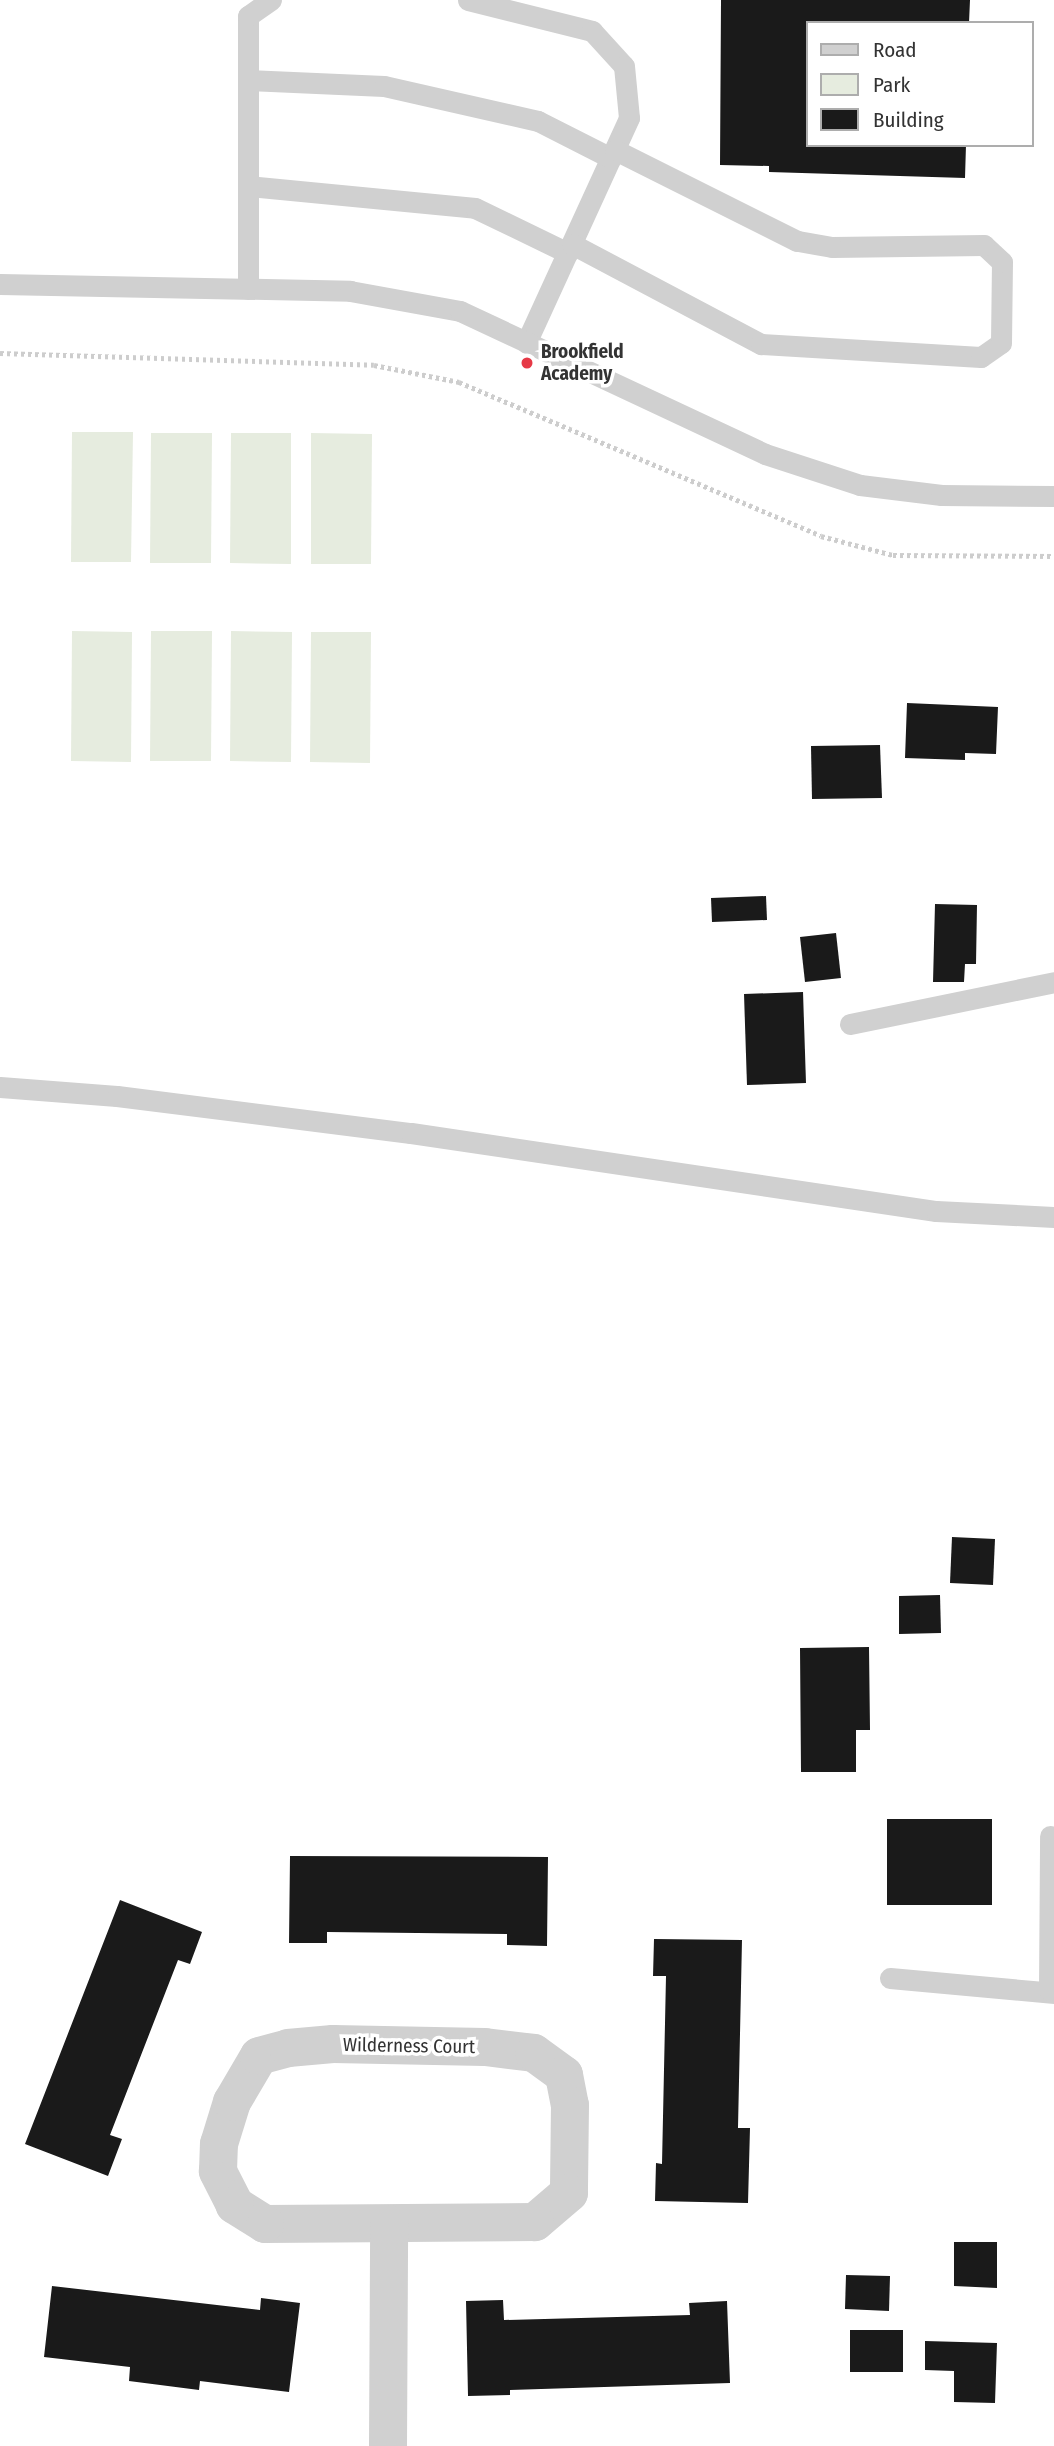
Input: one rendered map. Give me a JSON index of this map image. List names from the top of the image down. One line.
{"streets":{"street":["Wilderness Court"]},"places":["Brookfield Academy"],"legend":["Road","Park","Building"]}
